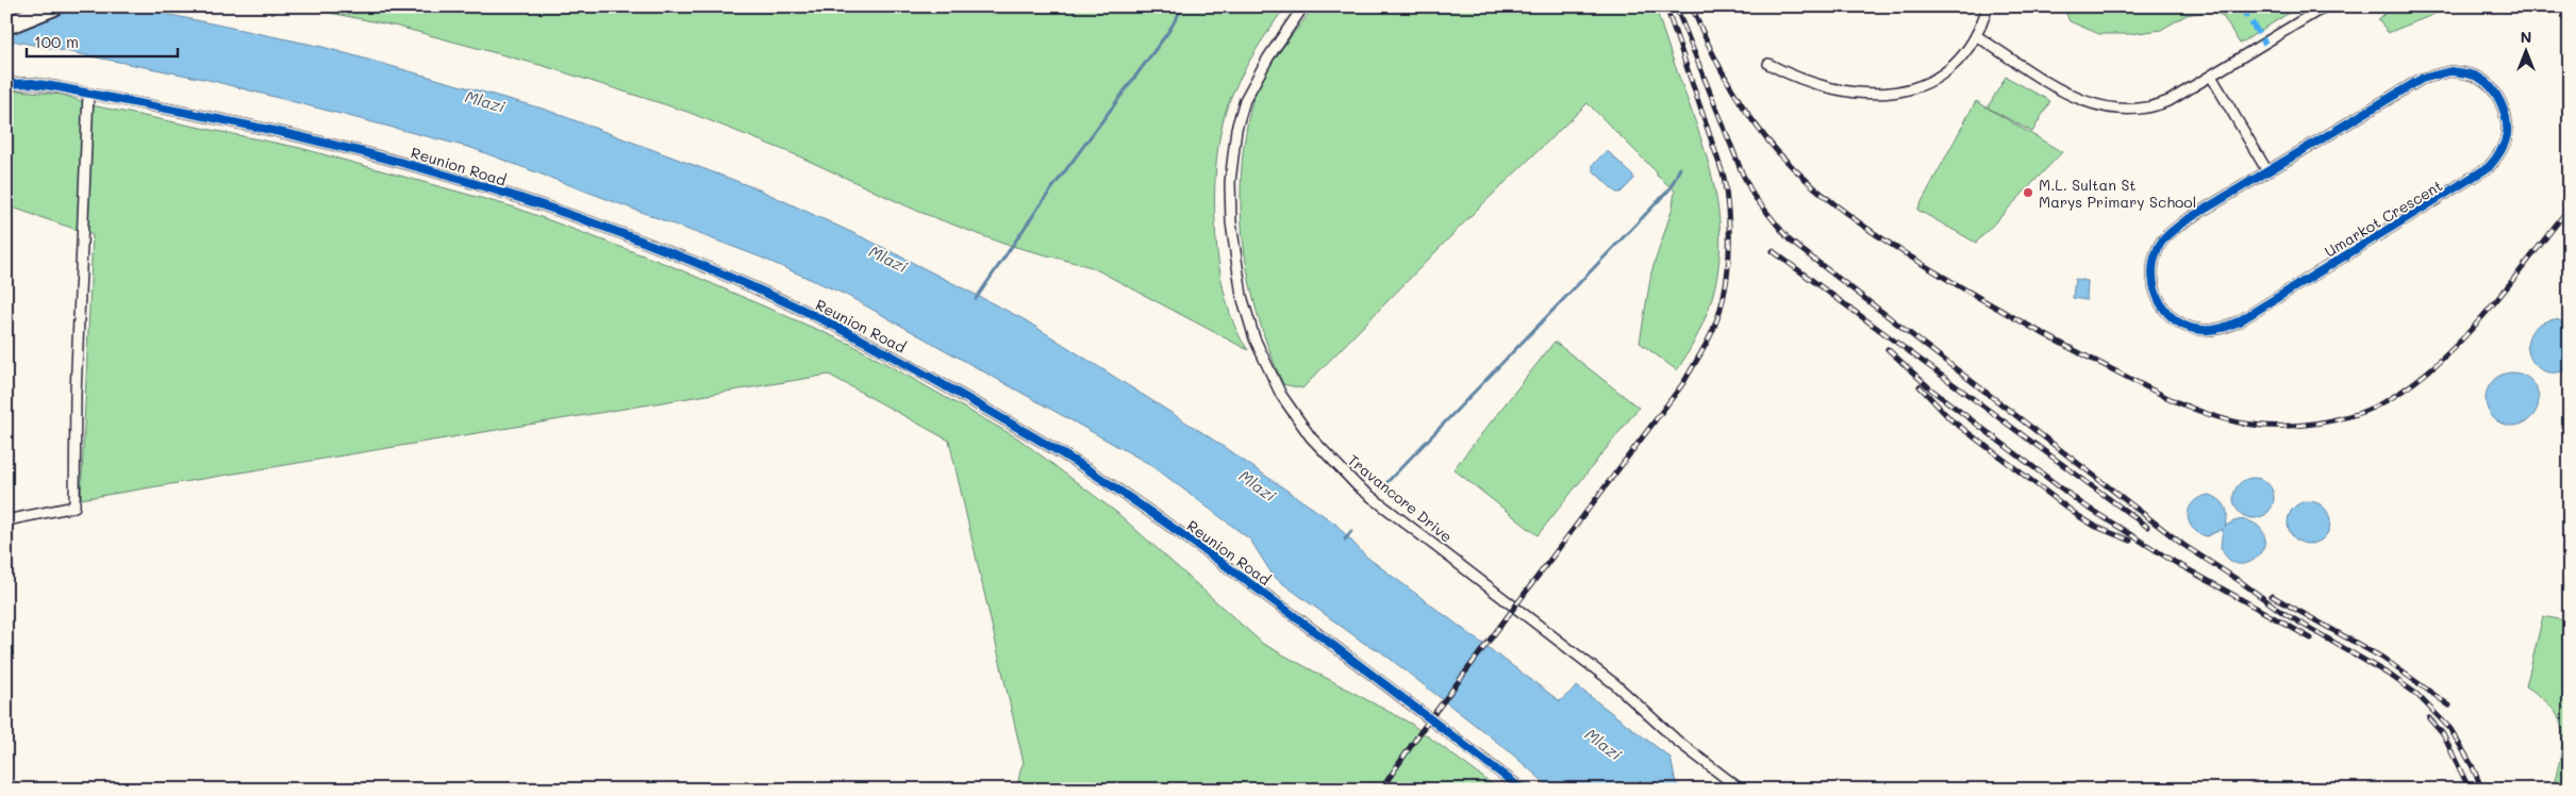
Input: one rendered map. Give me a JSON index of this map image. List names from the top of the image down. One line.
{"streets":{"street":["Reunion Road","Umarkot Crescent","Travancore Drive"]},"water":["Mlazi"],"places":["M.L. Sultan St Marys Primary School"],"scale_bar":"100 m","north":"top"}
